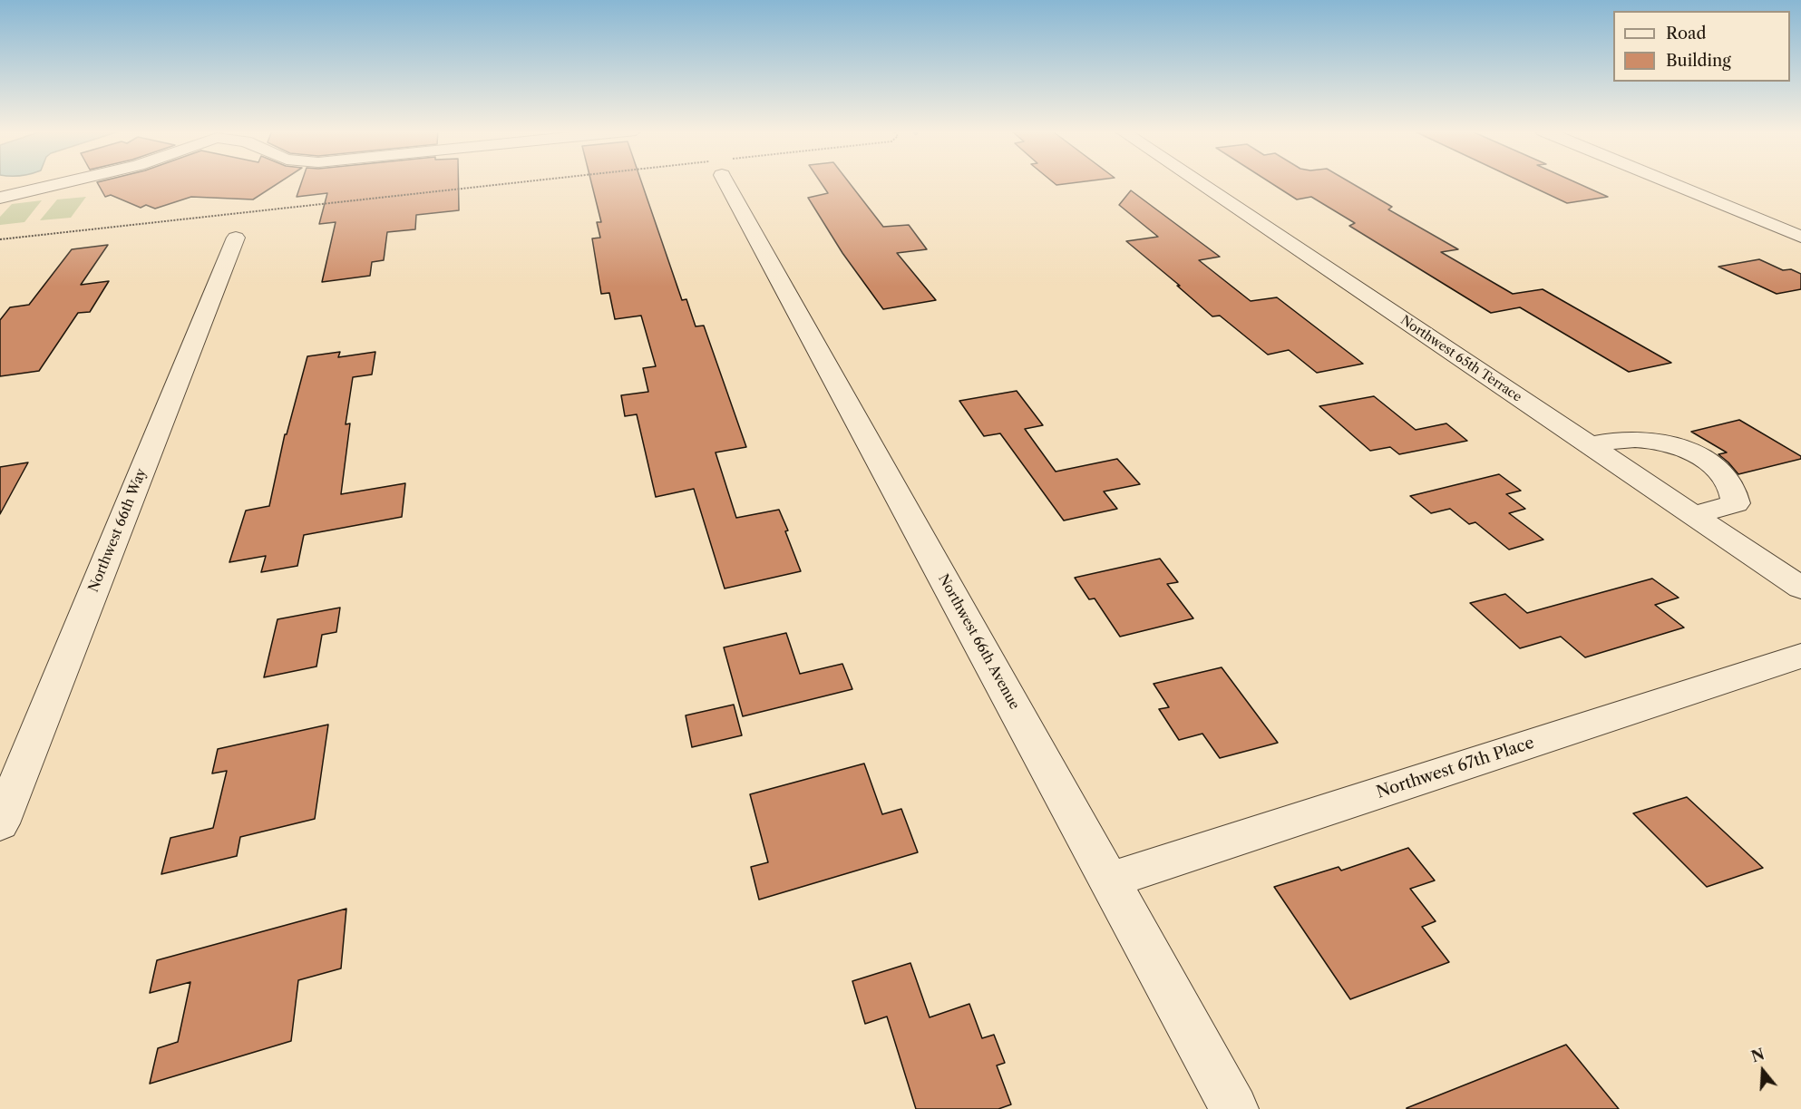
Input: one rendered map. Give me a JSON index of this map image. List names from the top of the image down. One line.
{"streets":{"street":["Northwest 65th Terrace","Northwest 66th Way","Northwest 66th Avenue","Northwest 67th Place"]},"crossings":[["Northwest 66th Avenue","Northwest 67th Place"]],"legend":["Road","Building"],"north":"top"}
